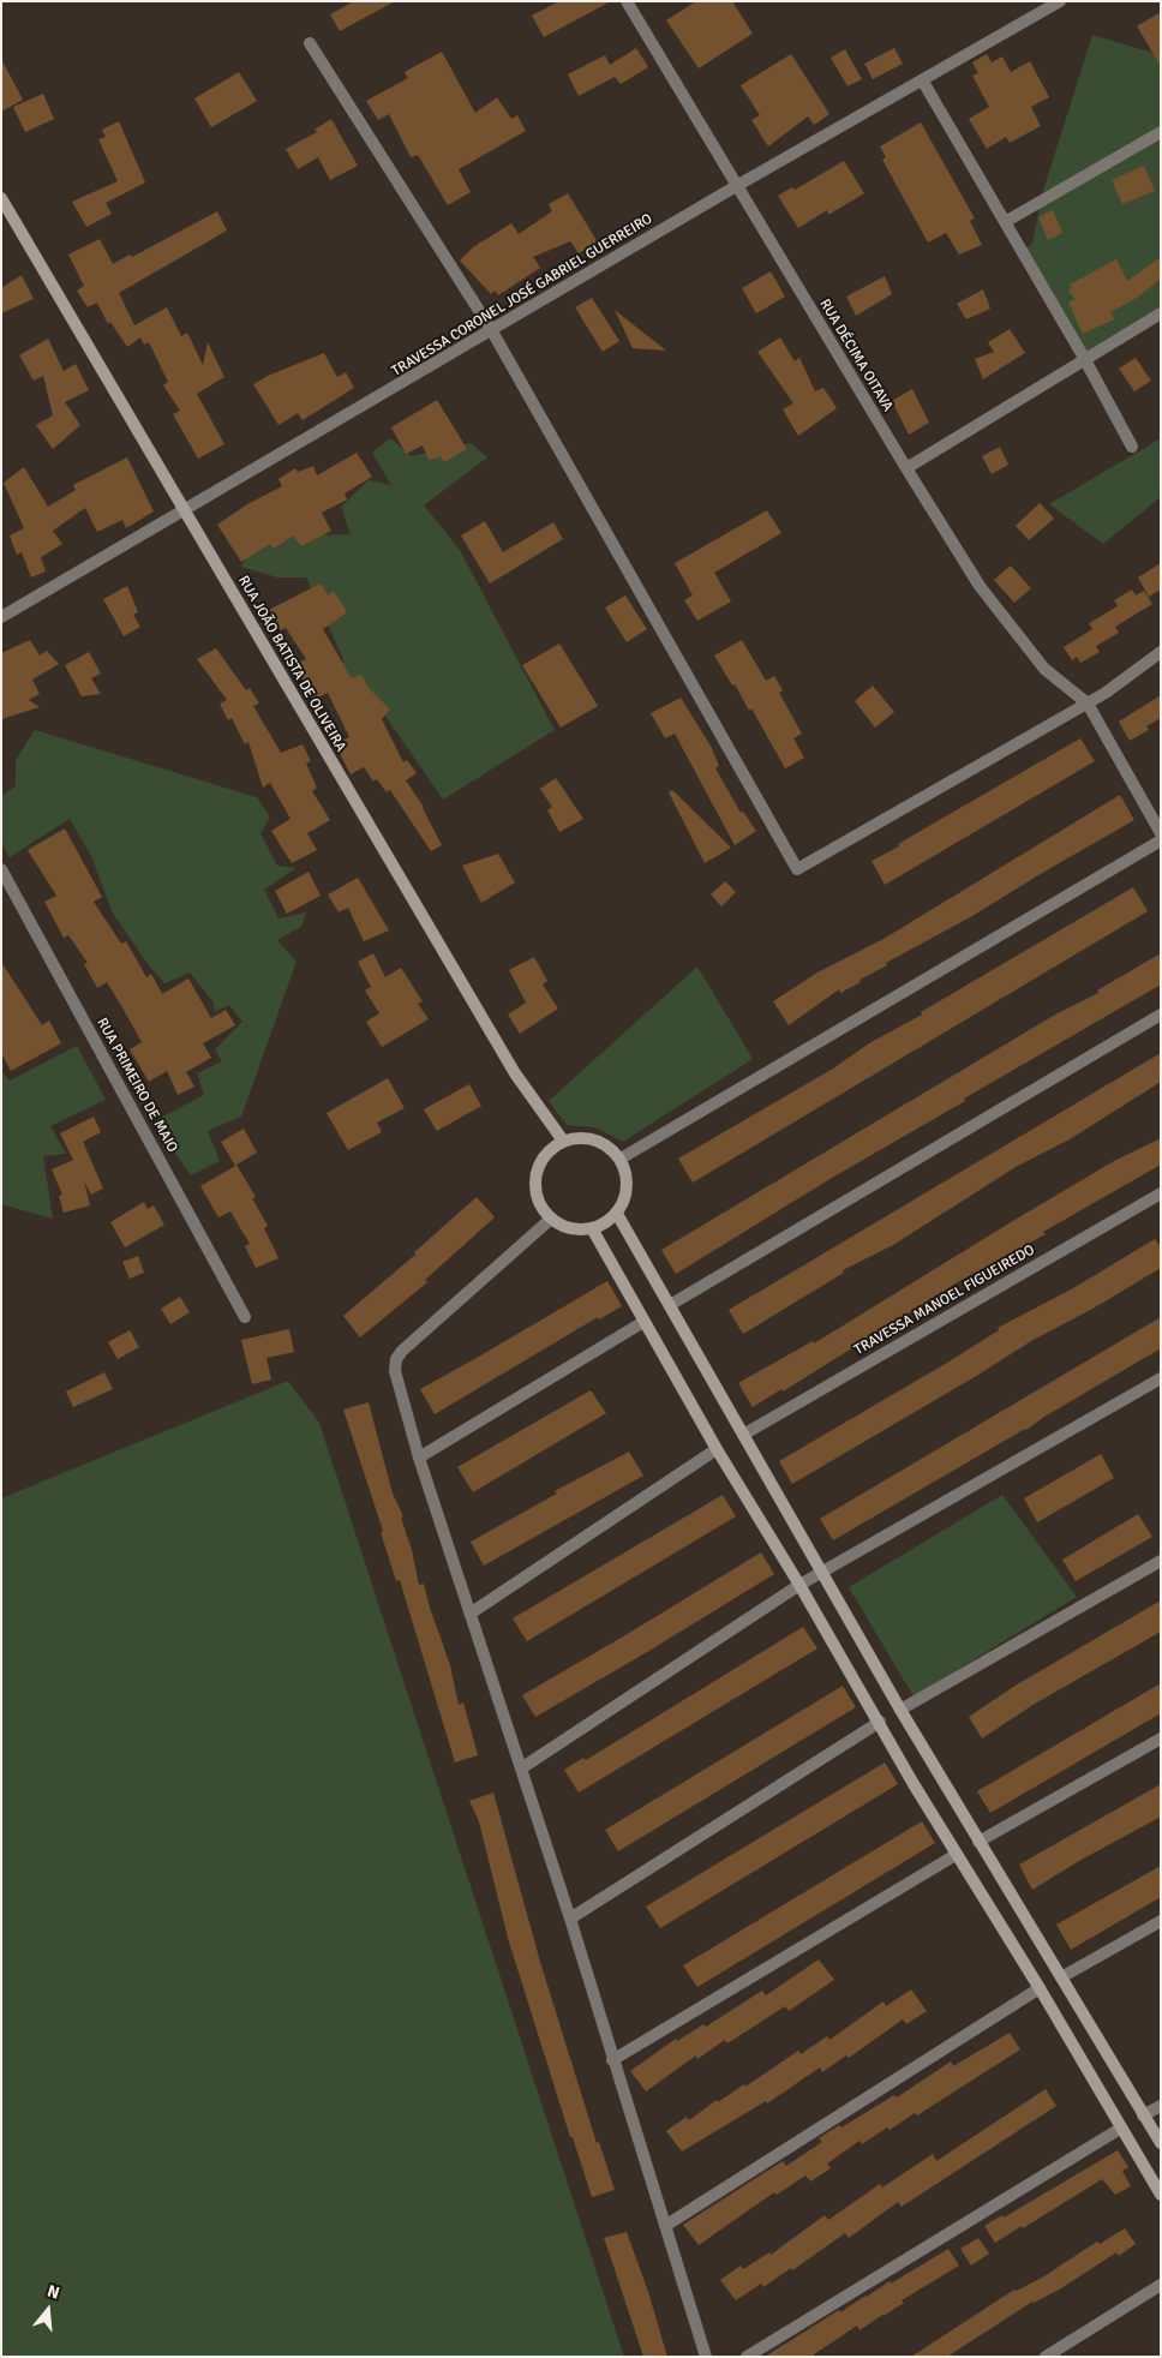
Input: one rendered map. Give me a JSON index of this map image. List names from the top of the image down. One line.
{"streets":{"street":["TRAVESSA CORONEL JOSÉ GABRIEL GUERREIRO","RUA DÉCIMA OITAVA","RUA JOÃO BATISTA DE OLIVEIRA","RUA PRIMEIRO DE MAIO","TRAVESSA MANOEL FIGUEIREDO"]},"crossings":[["TRAVESSA CORONEL JOSÉ GABRIEL GUERREIRO","RUA DÉCIMA OITAVA"],["TRAVESSA CORONEL JOSÉ GABRIEL GUERREIRO","RUA JOÃO BATISTA DE OLIVEIRA"]],"north":"top"}
